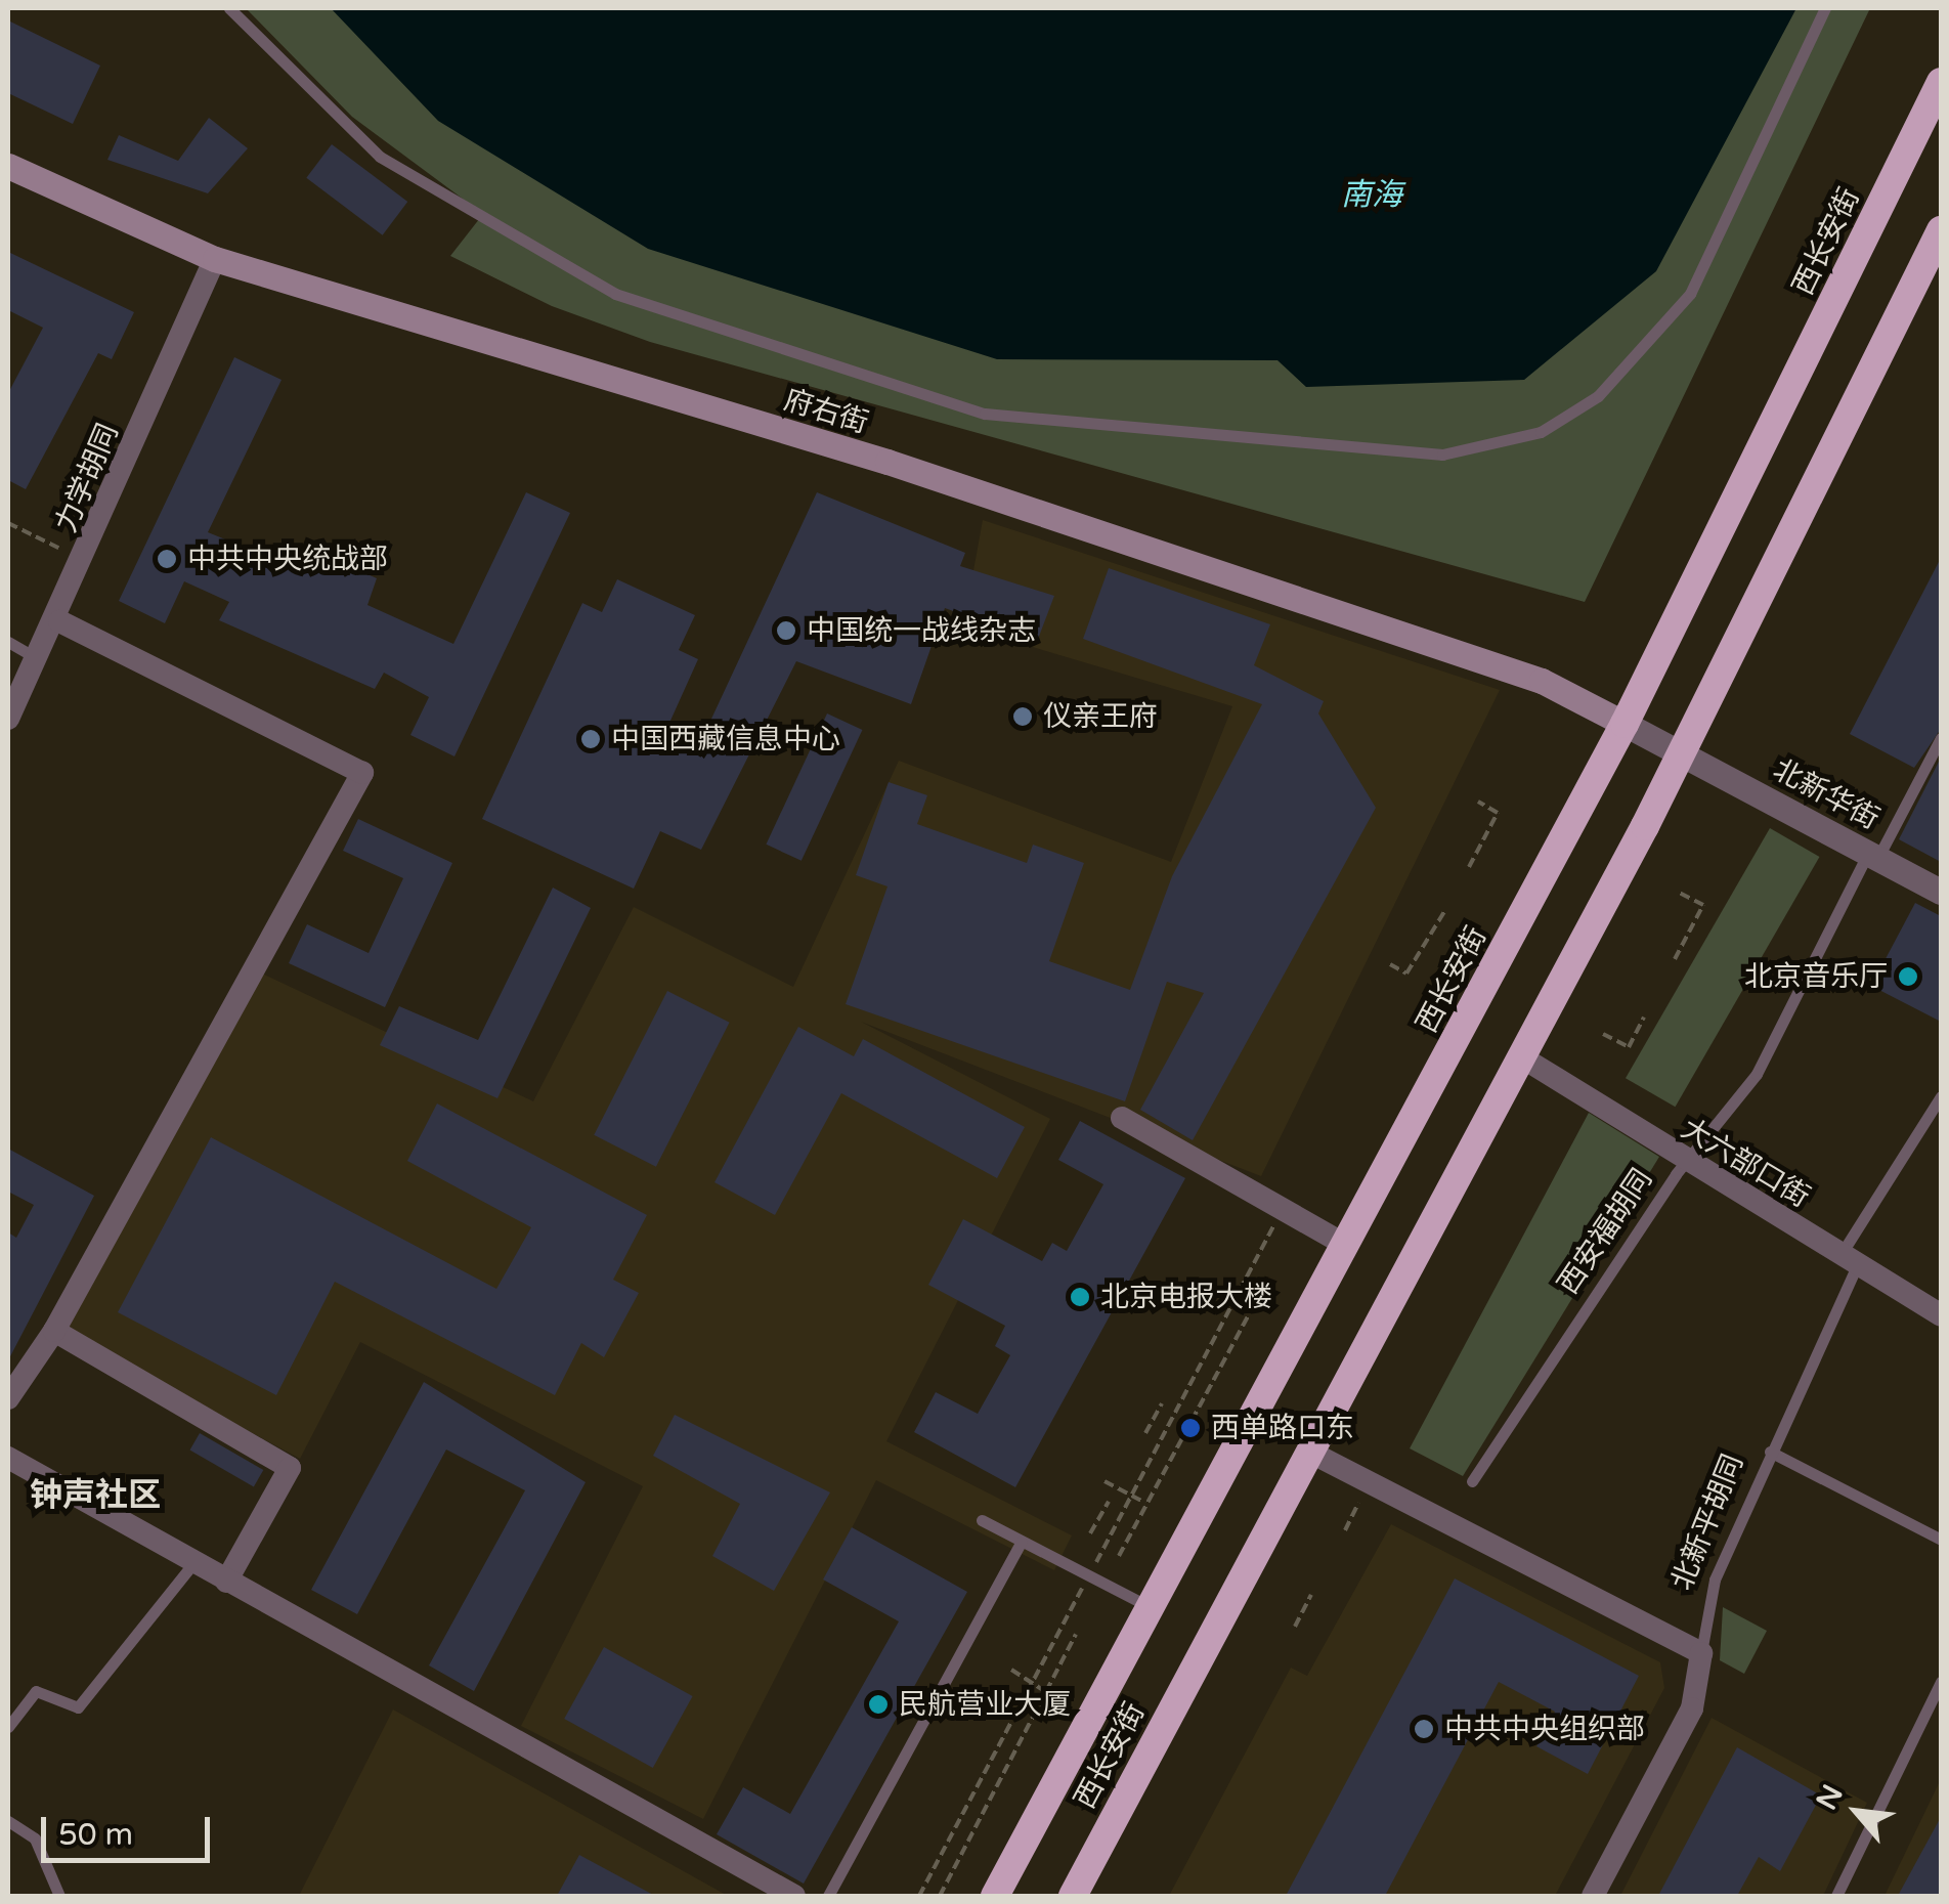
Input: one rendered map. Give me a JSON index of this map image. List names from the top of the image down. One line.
{"streets":{"highway":["西长安街"],"main road":["府右街"],"street":["力学胡同","北新华街","大六部口街","北新平胡同"],"lane":["西安福胡同"]},"crossings":[["西长安街","府右街"],["西长安街","北新华街"],["西长安街","大六部口街"],["府右街","力学胡同"],["府右街","北新华街"],["北新华街","西安福胡同"],["大六部口街","西安福胡同"],["大六部口街","北新平胡同"]],"districts":["钟声社区"],"water":["南海"],"places":["中共中央统战部","中国统一战线杂志","仪亲王府","中国西藏信息中心","北京音乐厅","北京电报大楼","西单路口东","民航营业大厦","中共中央组织部"],"scale_bar":"50 m","north":"top left"}
